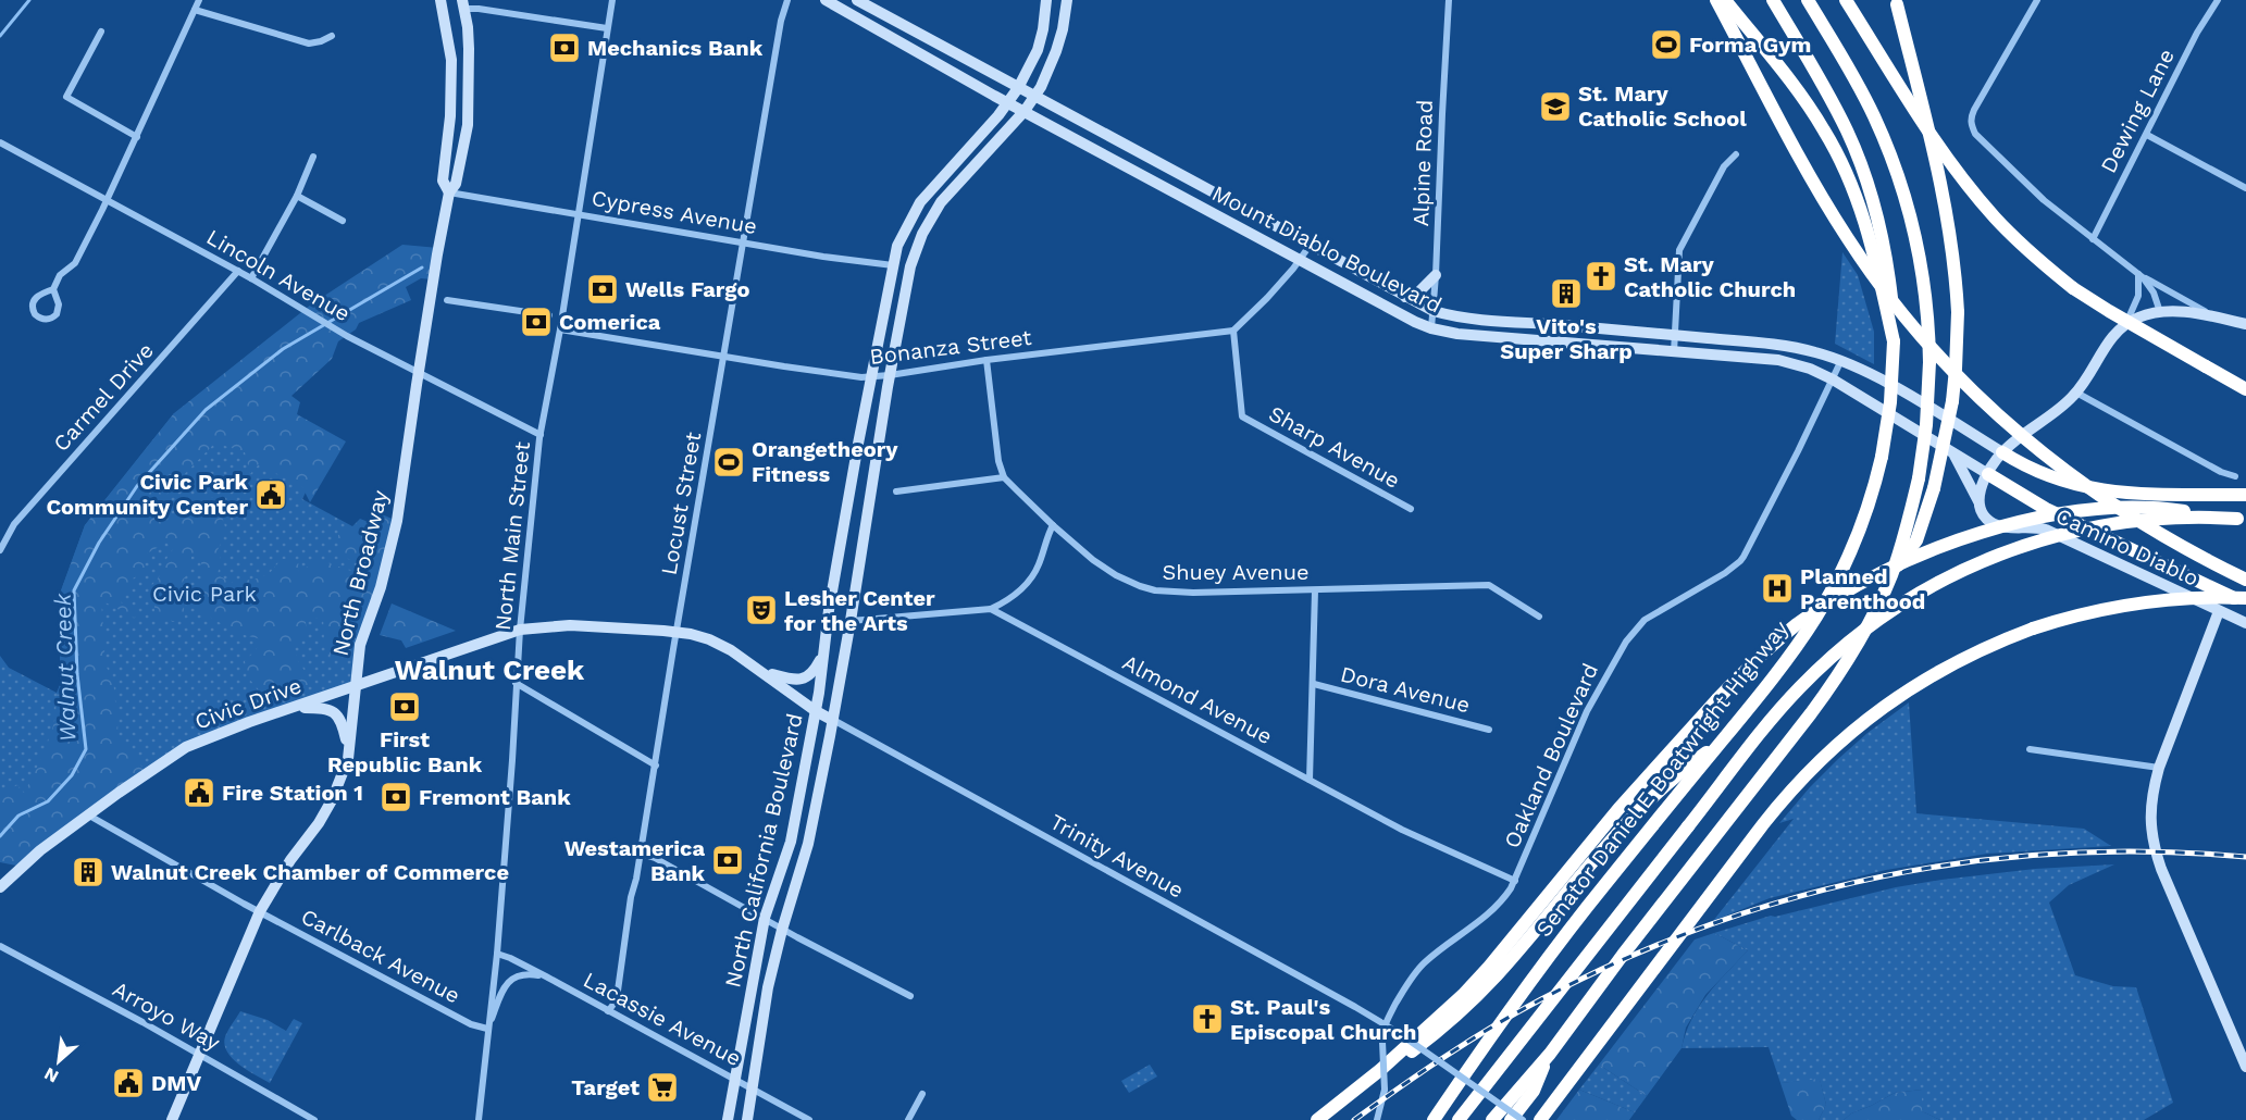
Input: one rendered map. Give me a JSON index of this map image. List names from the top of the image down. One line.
{"streets":{"highway":["Senator Daniel E Boatwright Highway"],"main road":["Mount Diablo Boulevard","Camino Diablo","North Broadway","Civic Drive","North California Boulevard"],"street":["Dewing Lane","Alpine Road","Cypress Avenue","Lincoln Avenue","Bonanza Street","Carmel Drive","Sharp Avenue","Locust Street","North Main Street","Shuey Avenue","Dora Avenue","Almond Avenue","Oakland Boulevard","Trinity Avenue","Carlback Avenue","Arroyo Way","Lacassie Avenue"]},"crossings":[["Alpine Road","Mount Diablo Boulevard"],["Cypress Avenue","Locust Street"],["Cypress Avenue","North Main Street"],["Cypress Avenue","North Broadway"],["Cypress Avenue","North California Boulevard"],["Mount Diablo Boulevard","Camino Diablo"],["Mount Diablo Boulevard","Oakland Boulevard"],["Mount Diablo Boulevard","North California Boulevard"],["Lincoln Avenue","Carmel Drive"],["Lincoln Avenue","North Main Street"],["Lincoln Avenue","North Broadway"],["Bonanza Street","Sharp Avenue"],["Bonanza Street","Locust Street"],["Bonanza Street","North Main Street"],["Bonanza Street","North California Boulevard"],["Locust Street","Civic Drive"],["Locust Street","Lacassie Avenue"],["North Main Street","Civic Drive"],["North Main Street","Carlback Avenue"],["North Main Street","Lacassie Avenue"],["North Broadway","Civic Drive"],["North Broadway","Carlback Avenue"],["North Broadway","Arroyo Way"],["Almond Avenue","Oakland Boulevard"],["Civic Drive","North California Boulevard"],["Civic Drive","Trinity Avenue"],["Civic Drive","Carlback Avenue"],["Oakland Boulevard","Trinity Avenue"],["North California Boulevard","Trinity Avenue"],["North California Boulevard","Lacassie Avenue"]],"districts":["Walnut Creek"],"water":["Walnut Creek"],"parks":["Civic Park"],"places":{"sports":["Forma Gym","Orangetheory Fitness"],"bank":["Mechanics Bank","Wells Fargo","Comerica","First Republic Bank","Fremont Bank","Westamerica Bank"],"school or university":["St. Mary Catholic School"],"church":["St. Mary Catholic Church","St. Paul's Episcopal Church"],"building":["Vito's Super Sharp","Walnut Creek Chamber of Commerce"],"public building":["Civic Park Community Center","Fire Station 1","DMV"],"hospital":["Planned Parenthood"],"theatre":["Lesher Center for the Arts"],"supermarket":["Target"]},"north":"bottom left"}
